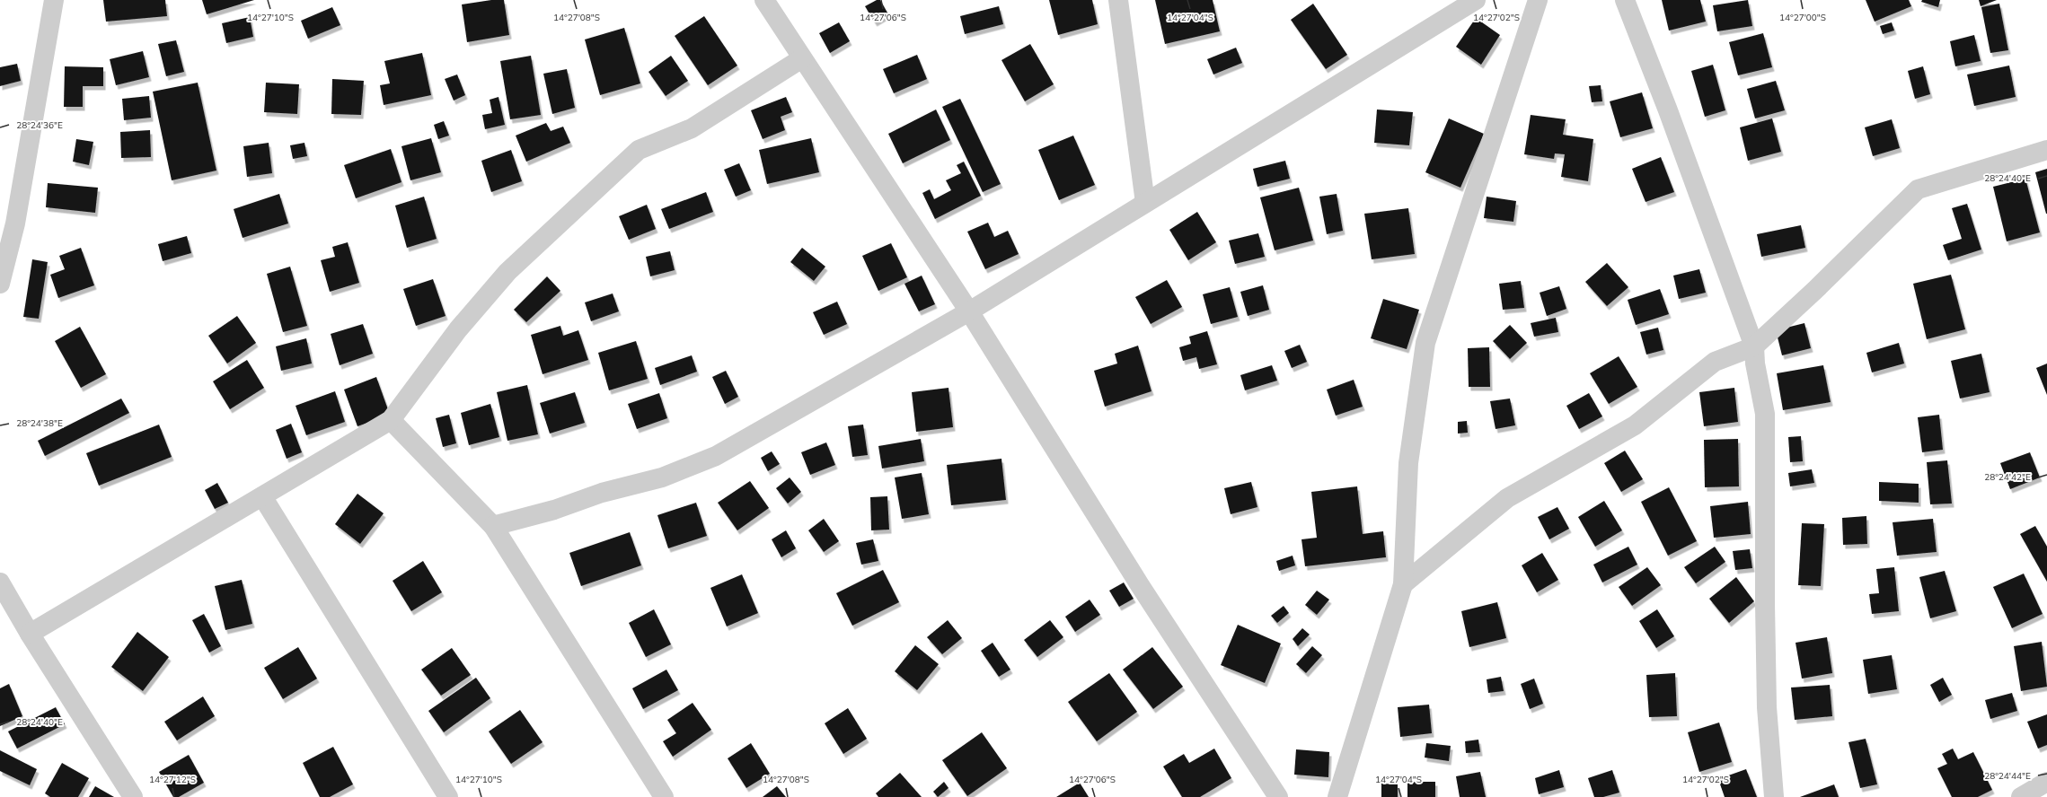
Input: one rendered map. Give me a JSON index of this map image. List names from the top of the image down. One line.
{"coordinates":["14°27'10\"S","14°27'08\"S","14°27'06\"S","14°27'04\"S","14°27'02\"S","14°27'00\"S","28°24'36\"E","28°24'40\"E","28°24'38\"E","28°24'42\"E","28°24'44\"E","14°27'12\"S"]}
